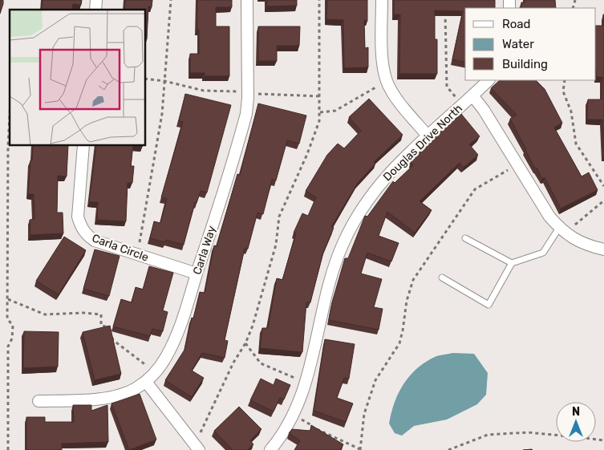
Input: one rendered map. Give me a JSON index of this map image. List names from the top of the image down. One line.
{"streets":{"street":["Douglas Drive North","Carla Circle","Carla Way"]},"crossings":[["Carla Circle","Carla Way"]],"legend":["Road","Water","Building"],"north":"top"}
